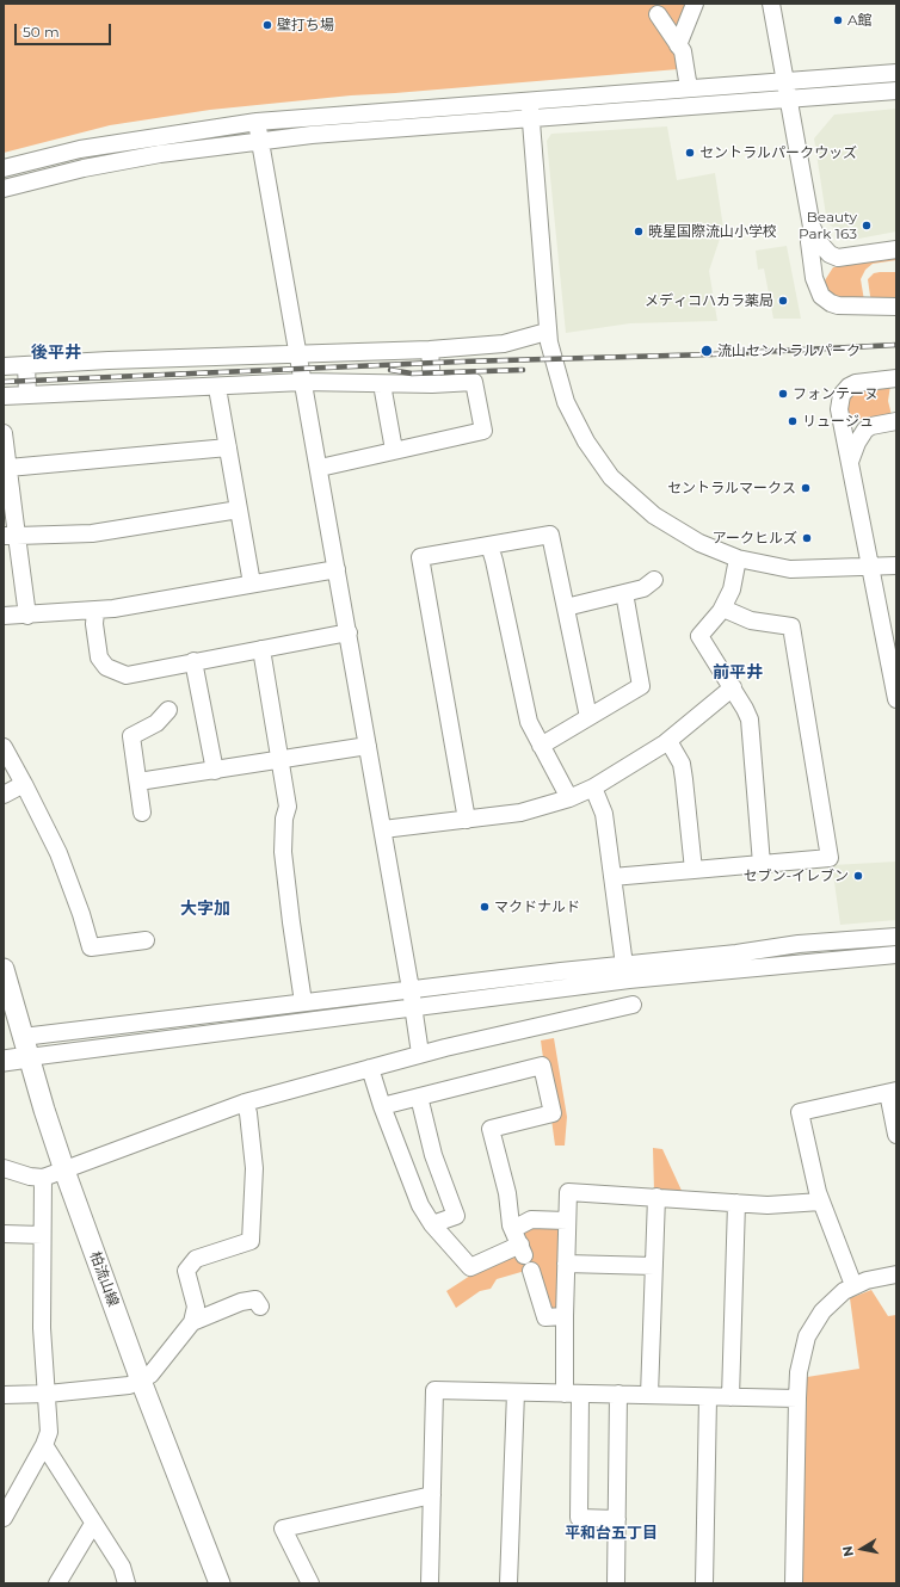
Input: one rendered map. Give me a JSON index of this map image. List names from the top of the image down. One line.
{"streets":{"main road":["柏流山線"]},"districts":["後平井","前平井","大字加","平和台五丁目"],"places":["A館","壁打ち場","セントラルパークウッズ","Beauty Park 163","暁星国際流山小学校","メディコハカラ薬局","流山セントラルパーク","フォンテーヌ","リュージュ","セントラルマークス","アークヒルズ","セブン-イレブン","マクドナルド"],"scale_bar":"50 m","north":"left"}
